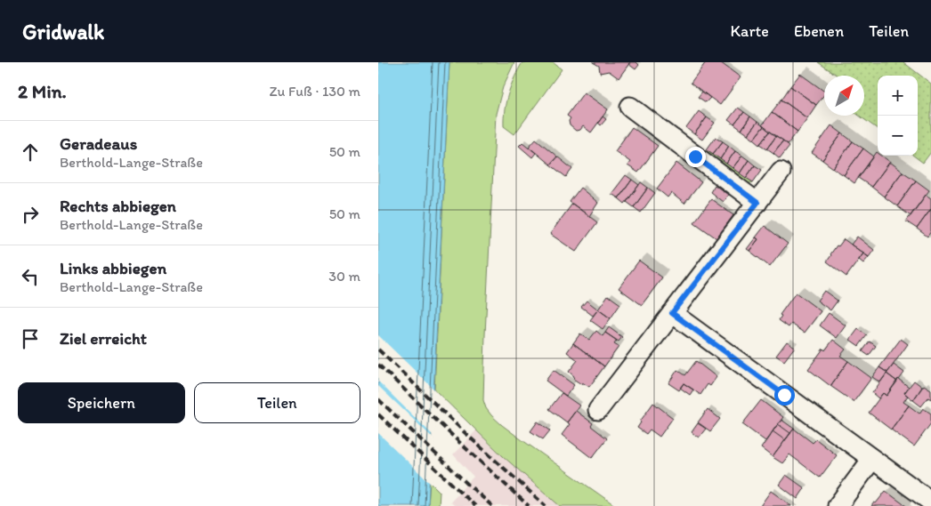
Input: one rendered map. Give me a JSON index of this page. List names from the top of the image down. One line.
{"north":"top right","page":{"header":"Gridwalk","nav":["Karte","Ebenen","Teilen"],"heading":["2 Min.","Zu Fuß · 130 m"],"map_buttons":["+","−"],"list":[["Geradeaus","Berthold-Lange-Straße","50 m"],["Rechts abbiegen","Berthold-Lange-Straße","50 m"],["Links abbiegen","Berthold-Lange-Straße","30 m"],"Ziel erreicht"],"buttons":["Speichern","Teilen"]}}
